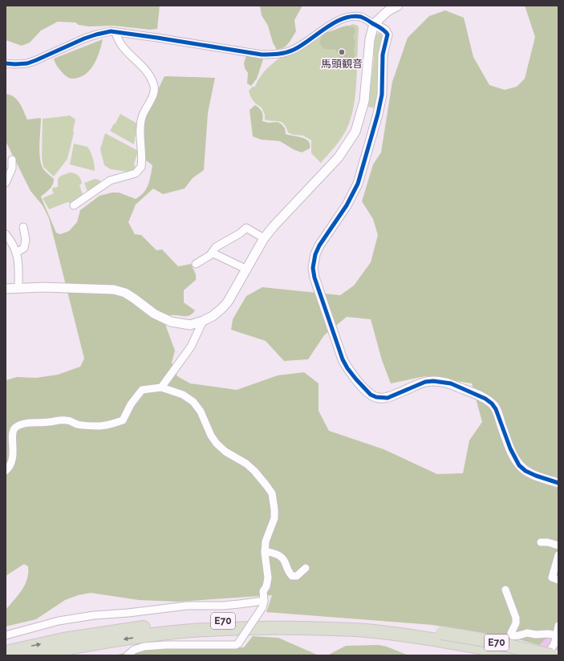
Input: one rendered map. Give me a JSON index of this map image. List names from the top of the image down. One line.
{"streets":{"highway":["E70"]},"places":["馬頭観音"]}
